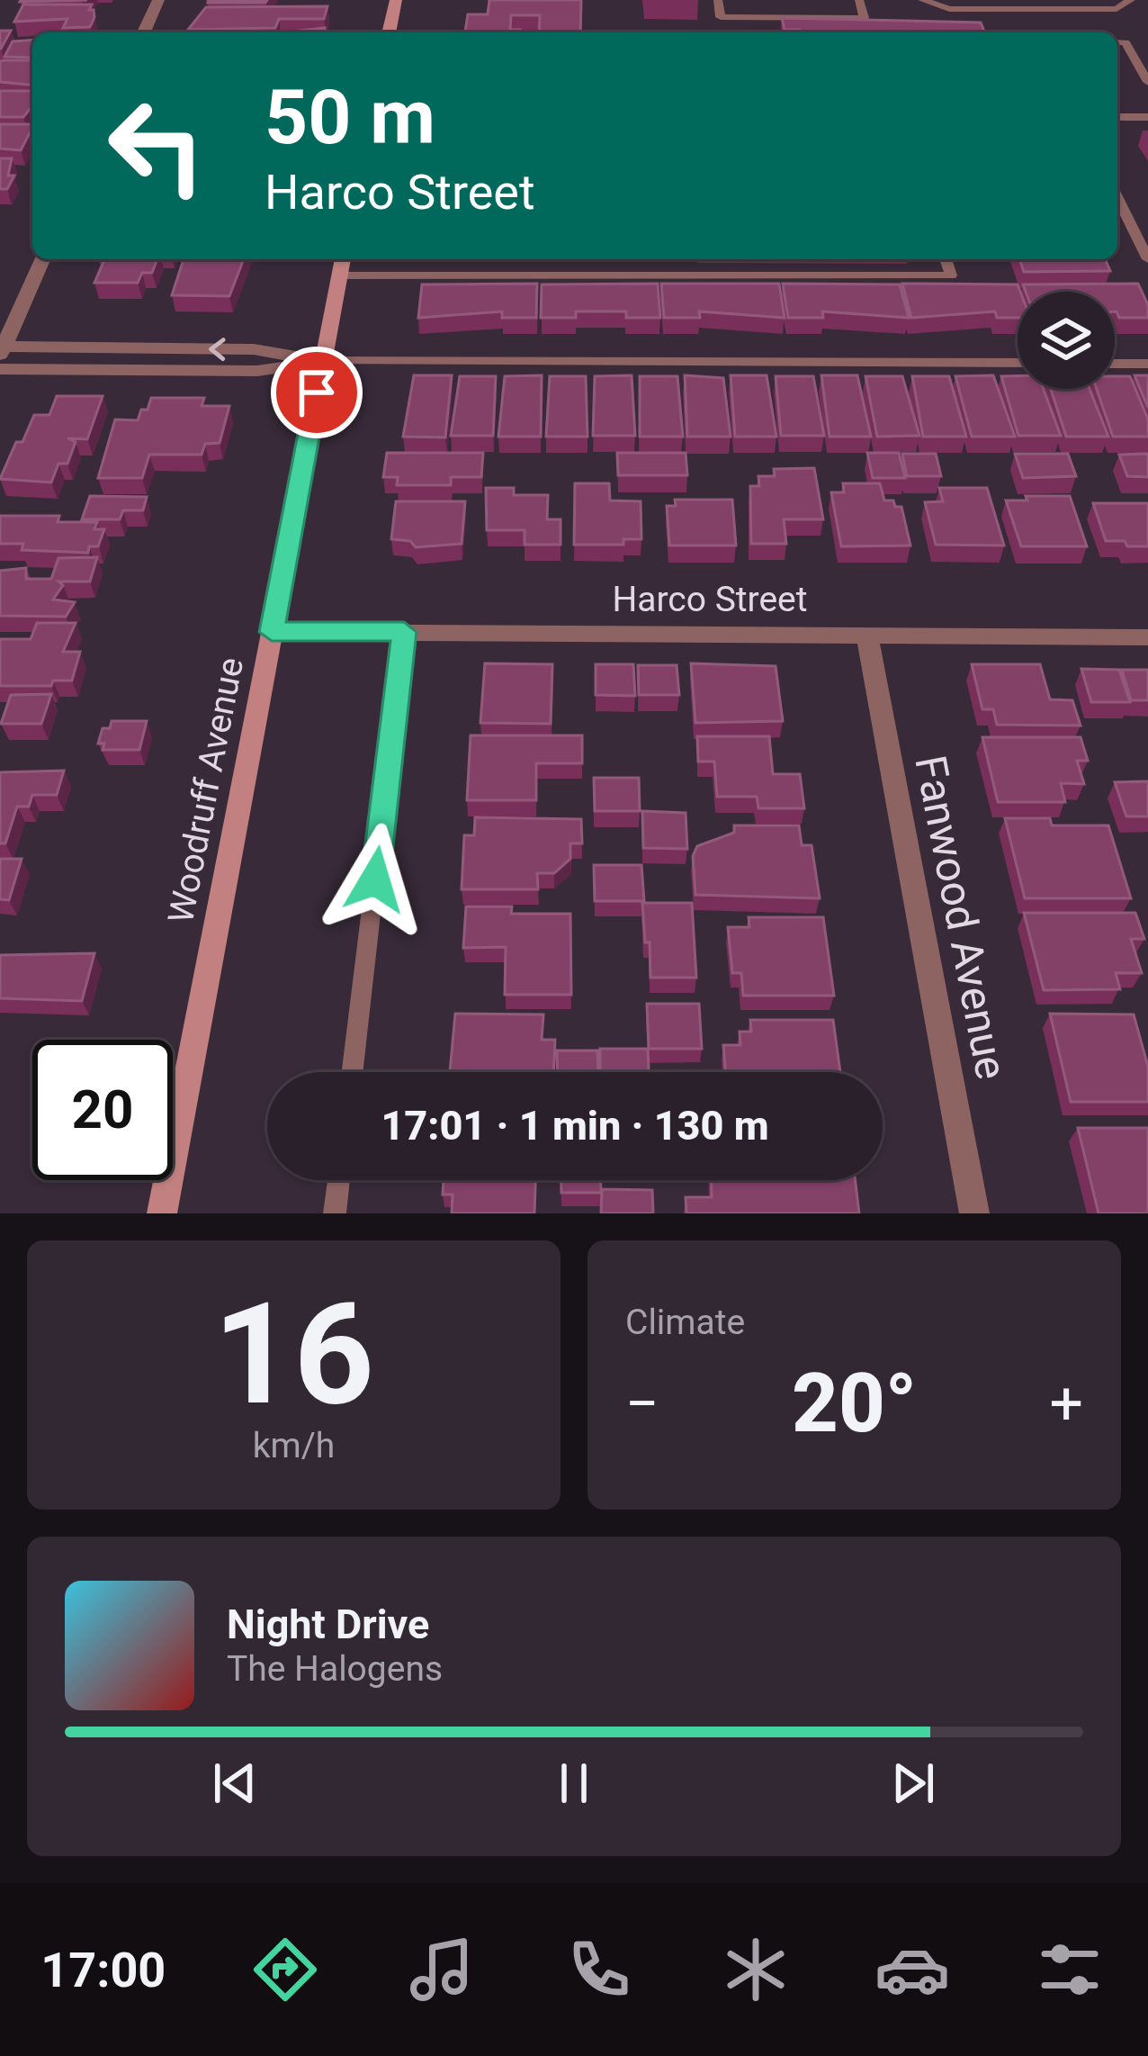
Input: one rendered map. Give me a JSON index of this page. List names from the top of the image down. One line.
{"streets":{"main road":["Woodruff Avenue"],"street":["Harco Street","Fanwood Avenue"]},"crossings":[["Harco Street","Woodruff Avenue"],["Harco Street","Fanwood Avenue"]],"page":{"turn":["50 m","Harco Street"],"limit":"20","trip":"17:01 · 1 min · 130 m","tile":[["16","km/h"],"Climate"],"heat":["−","20°","+"],"song":["Night Drive","The Halogens"],"tabs":"17:00"}}
